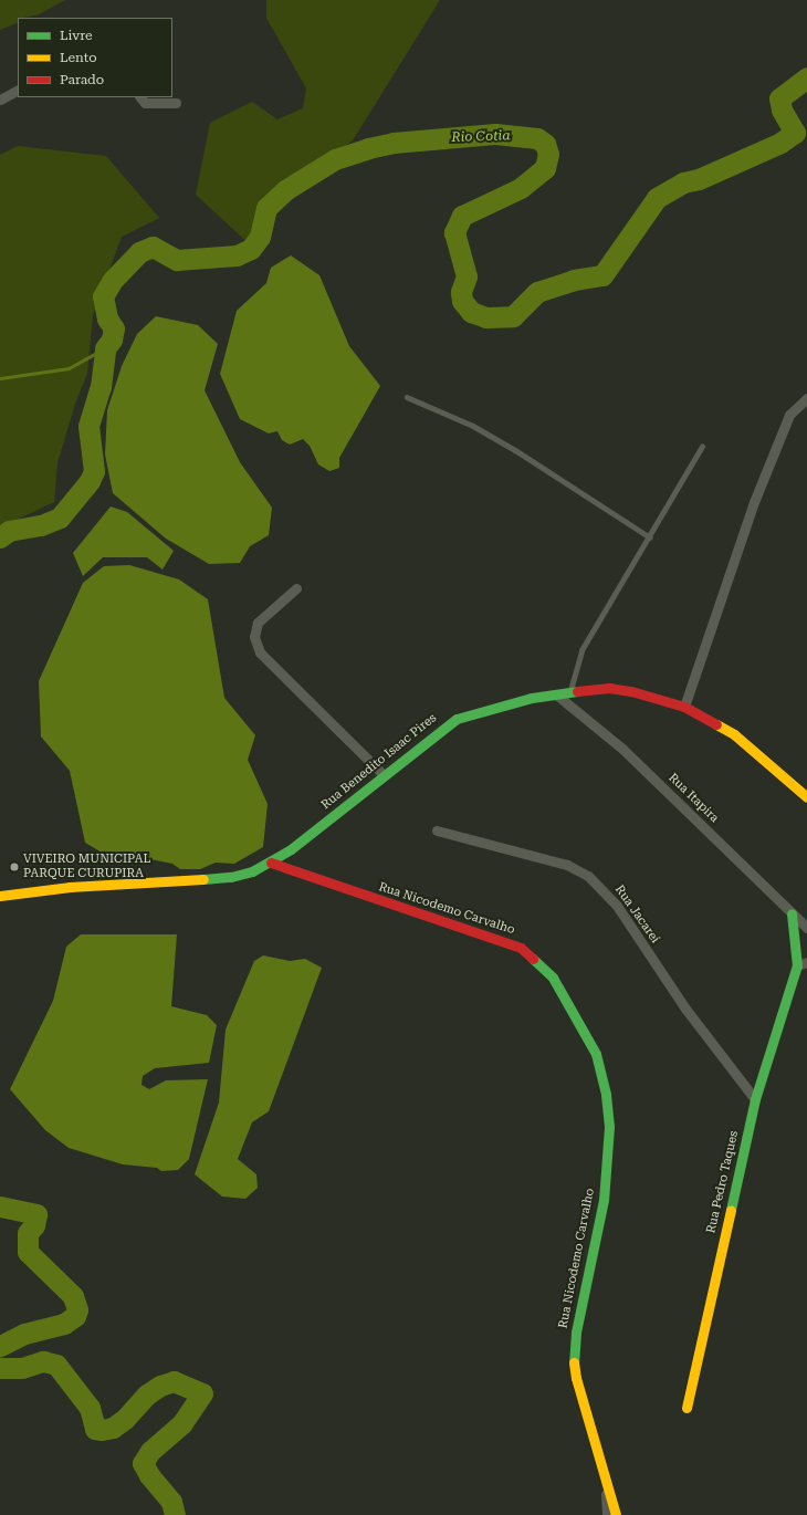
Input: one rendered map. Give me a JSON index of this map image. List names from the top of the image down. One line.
{"streets":{"street":["Rua Benedito Isaac Pires","Rua Itapira","Rua Nicodemo Carvalho","Rua Jacareí","Rua Pedro Taques"]},"crossings":[["Rua Benedito Isaac Pires","Rua Itapira"],["Rua Benedito Isaac Pires","Rua Nicodemo Carvalho"],["Rua Itapira","Rua Pedro Taques"],["Rua Jacareí","Rua Pedro Taques"]],"water":["Rio Cotia"],"places":["VIVEIRO MUNICIPAL PARQUE CURUPIRA"],"legend":["Livre","Lento","Parado"]}
